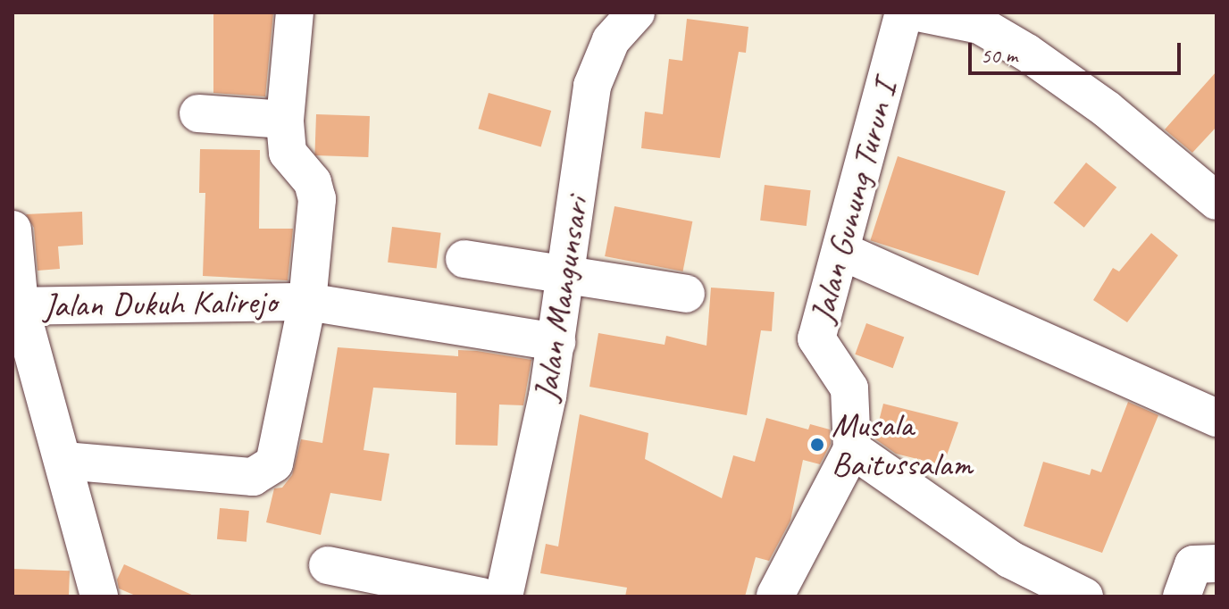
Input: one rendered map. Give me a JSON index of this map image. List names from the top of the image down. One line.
{"streets":{"street":["Jalan Gunung Turun I","Jalan Mangunsari","Jalan Dukuh Kalirejo"]},"crossings":[["Jalan Mangunsari","Jalan Dukuh Kalirejo"]],"places":["Musala Baitussalam"],"scale_bar":"50 m"}
